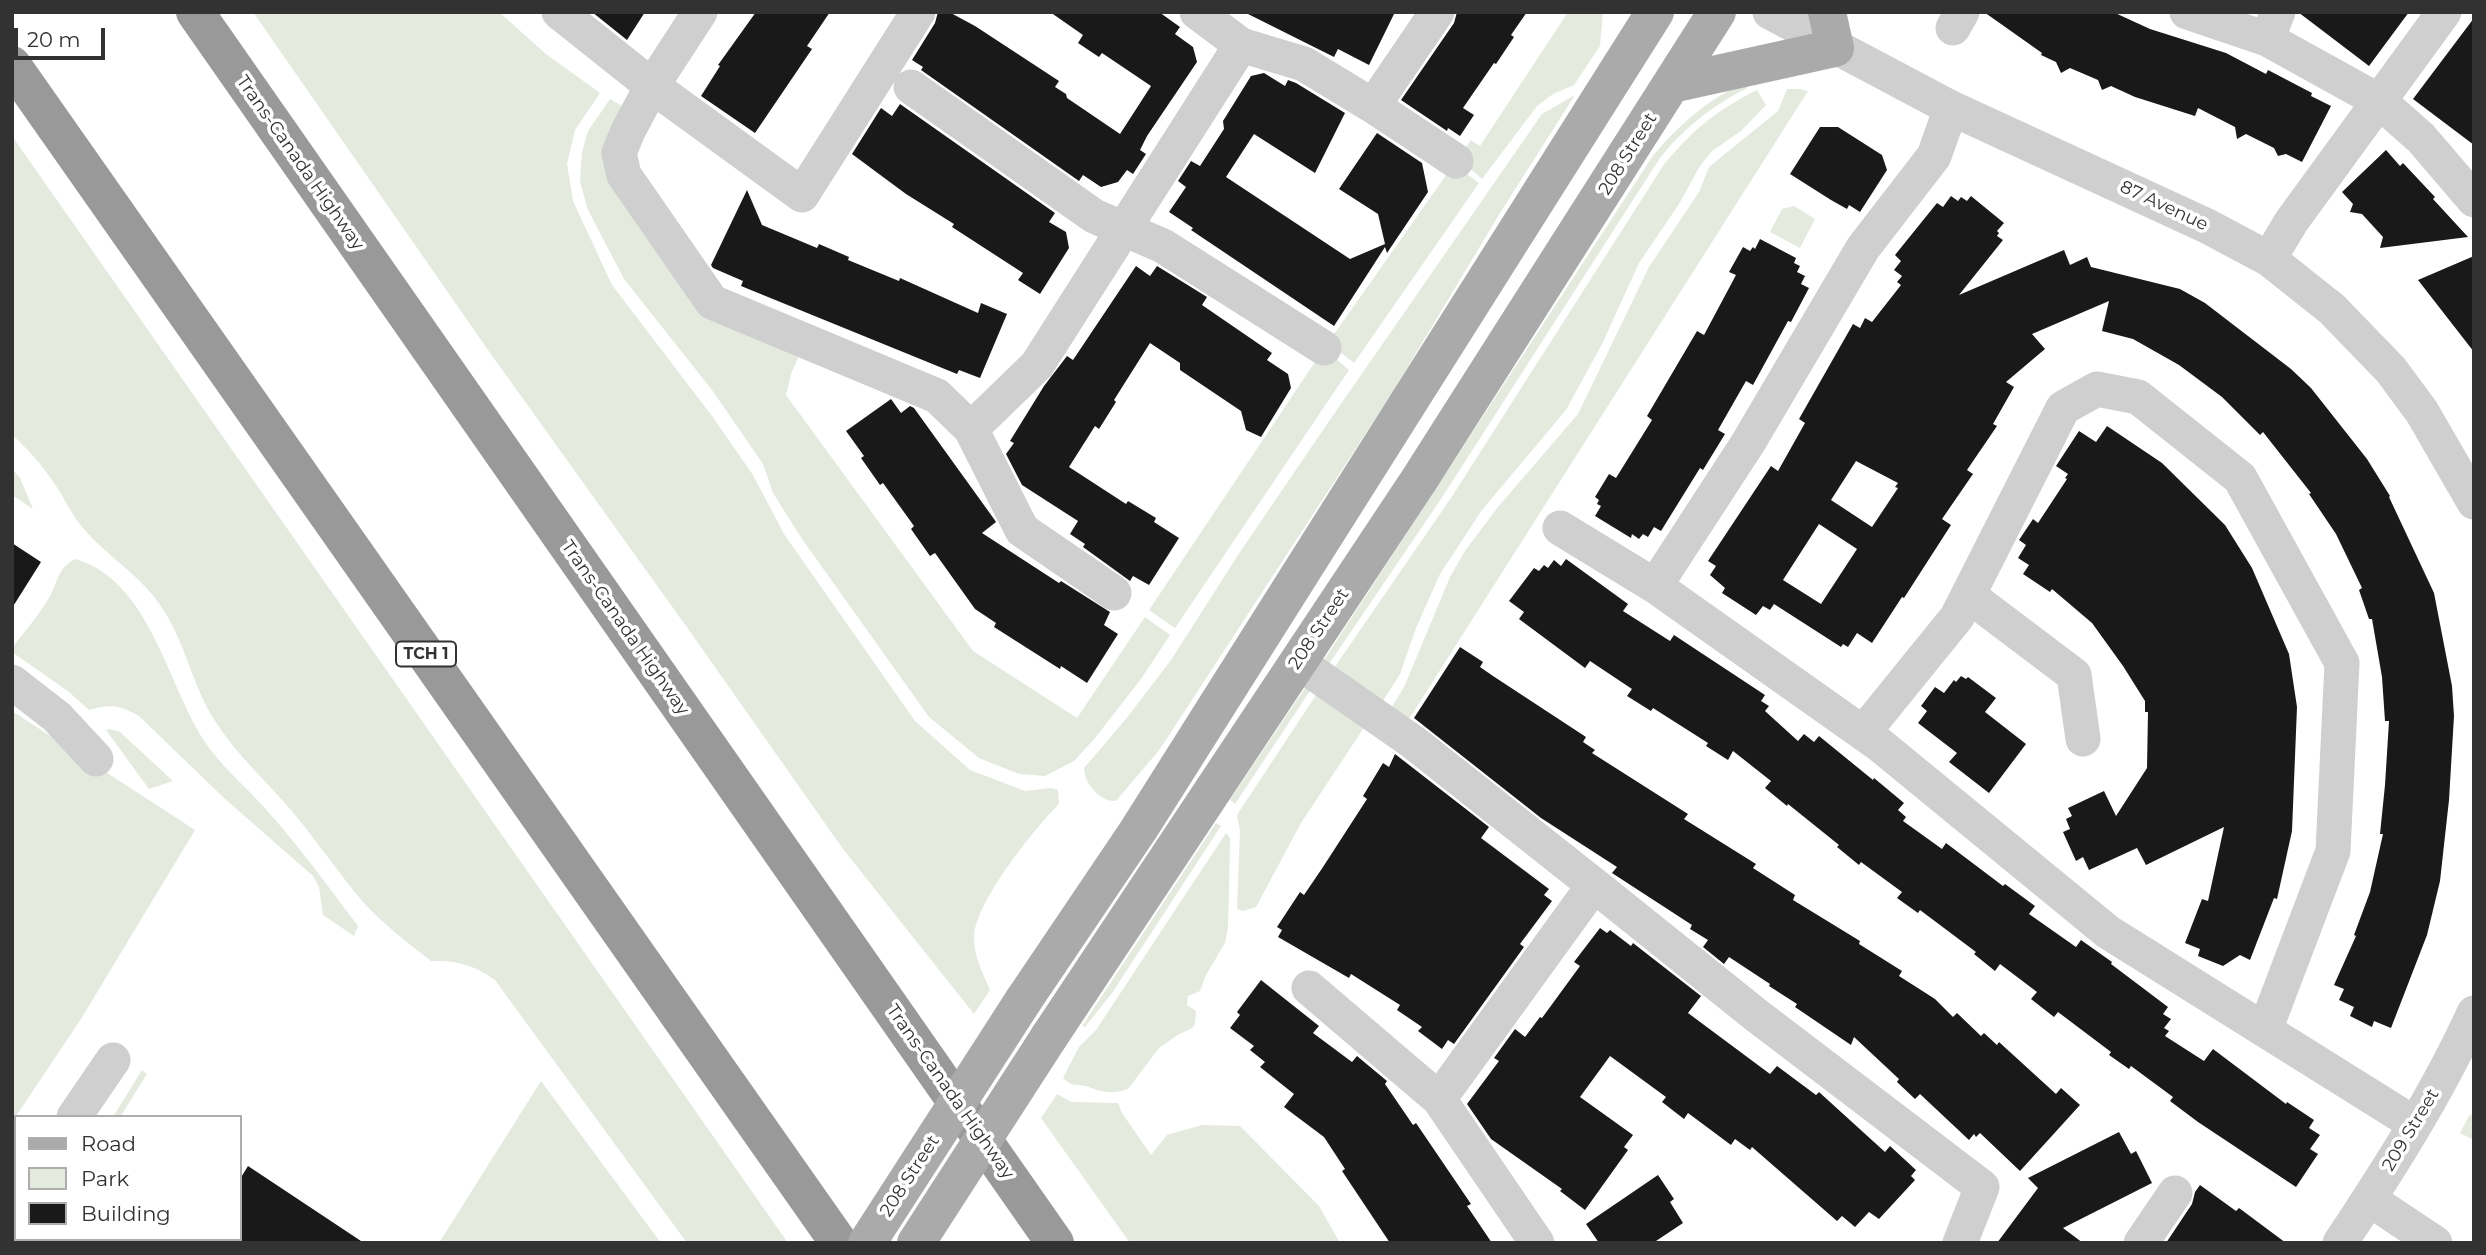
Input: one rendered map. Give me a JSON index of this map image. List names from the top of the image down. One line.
{"streets":{"highway":["Trans-Canada Highway","TCH 1"],"main road":["208 Street"],"street":["87 Avenue","209 Street"]},"legend":["Road","Park","Building"],"scale_bar":"20 m"}
